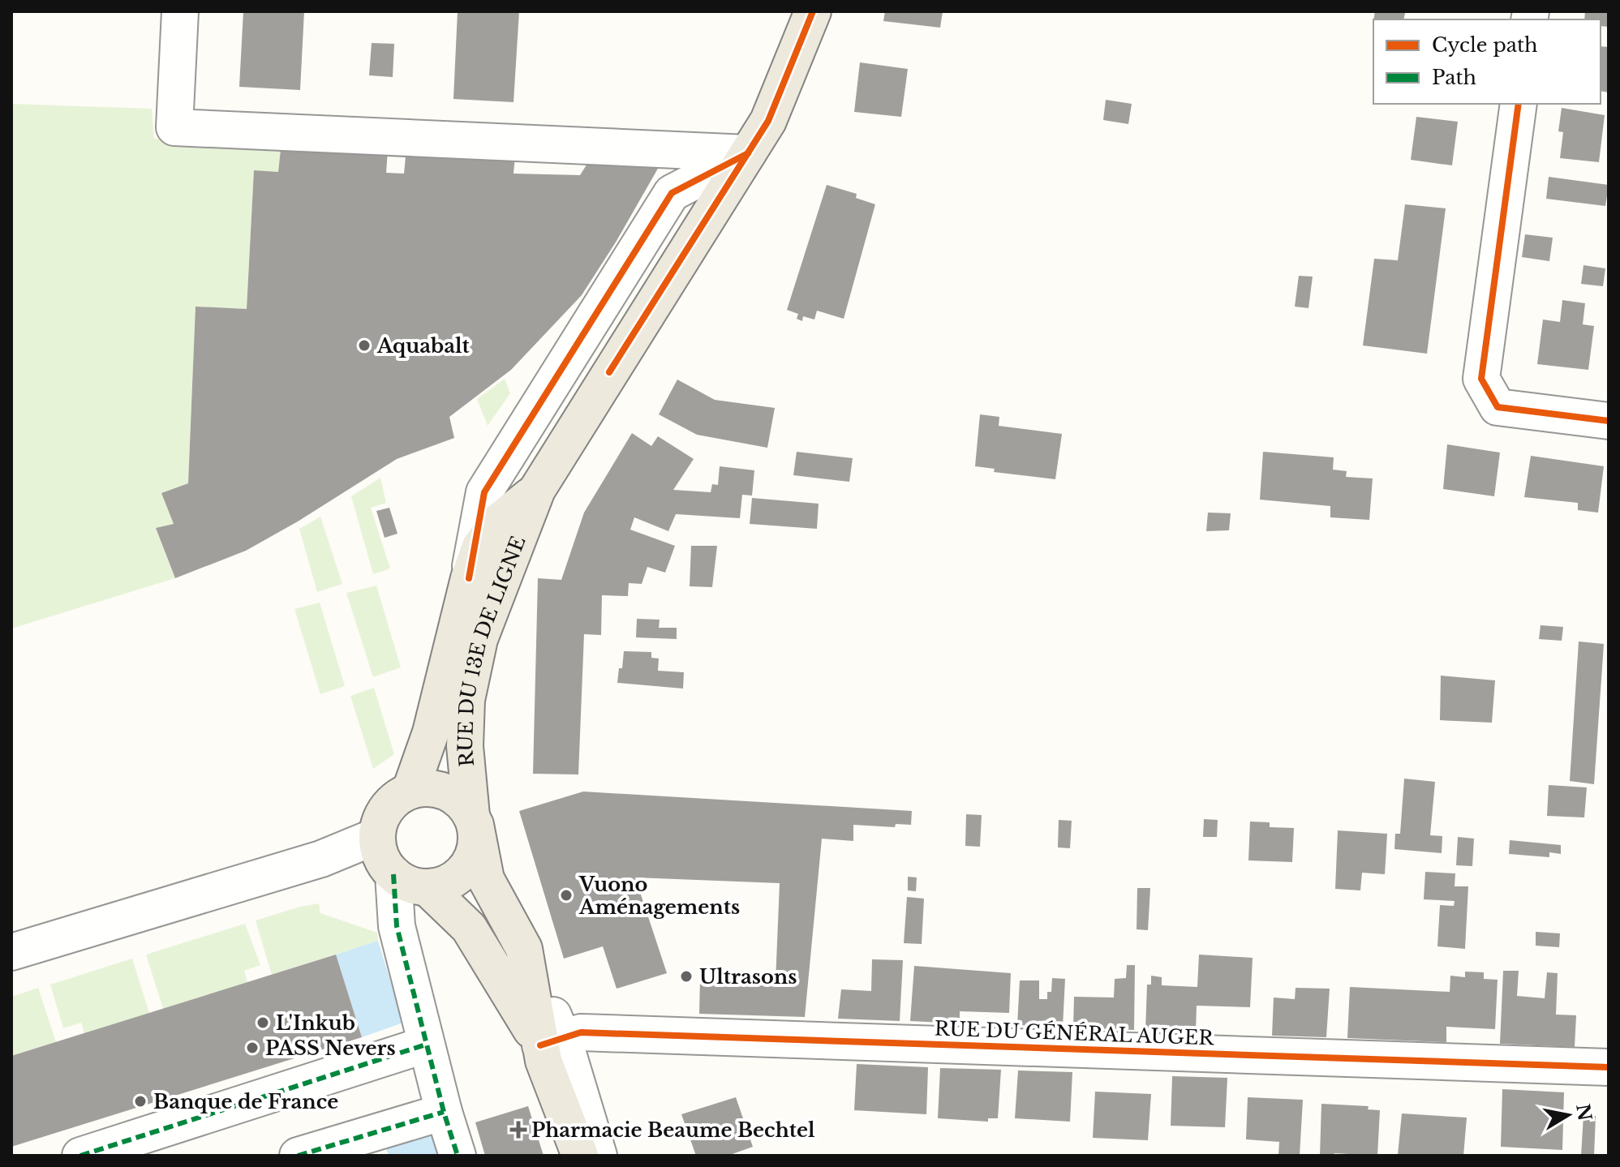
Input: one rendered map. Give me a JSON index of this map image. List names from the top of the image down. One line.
{"streets":{"main road":["RUE DU 13E DE LIGNE"],"street":["RUE DU GÉNÉRAL AUGER"]},"crossings":[["RUE DU 13E DE LIGNE","RUE DU GÉNÉRAL AUGER"]],"places":{"other":["Aquabalt","Vuono Aménagements","Ultrasons","L'Inkub","PASS Nevers","Banque de France"],"health":["Pharmacie Beaume Bechtel"]},"legend":["Cycle path","Path"],"north":"right"}
